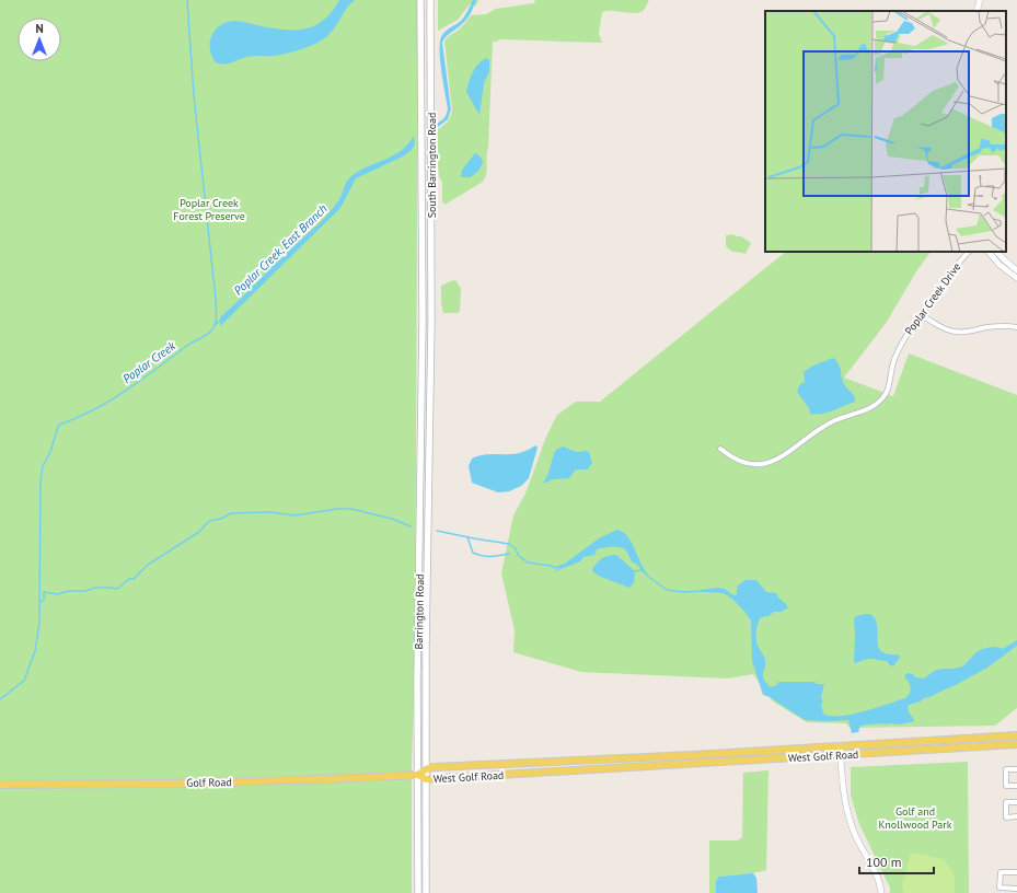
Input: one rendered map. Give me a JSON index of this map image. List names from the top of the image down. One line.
{"streets":{"main road":["South Barrington Road","Barrington Road","West Golf Road","Golf Road"],"street":["Poplar Creek Drive"]},"crossings":[["South Barrington Road","Barrington Road"],["Barrington Road","West Golf Road"],["Barrington Road","Golf Road"],["West Golf Road","Golf Road"]],"water":["Poplar Creek, East Branch","Poplar Creek"],"parks":["Poplar Creek Forest Preserve","Golf and Knollwood Park"],"scale_bar":"100 m","north":"top"}
